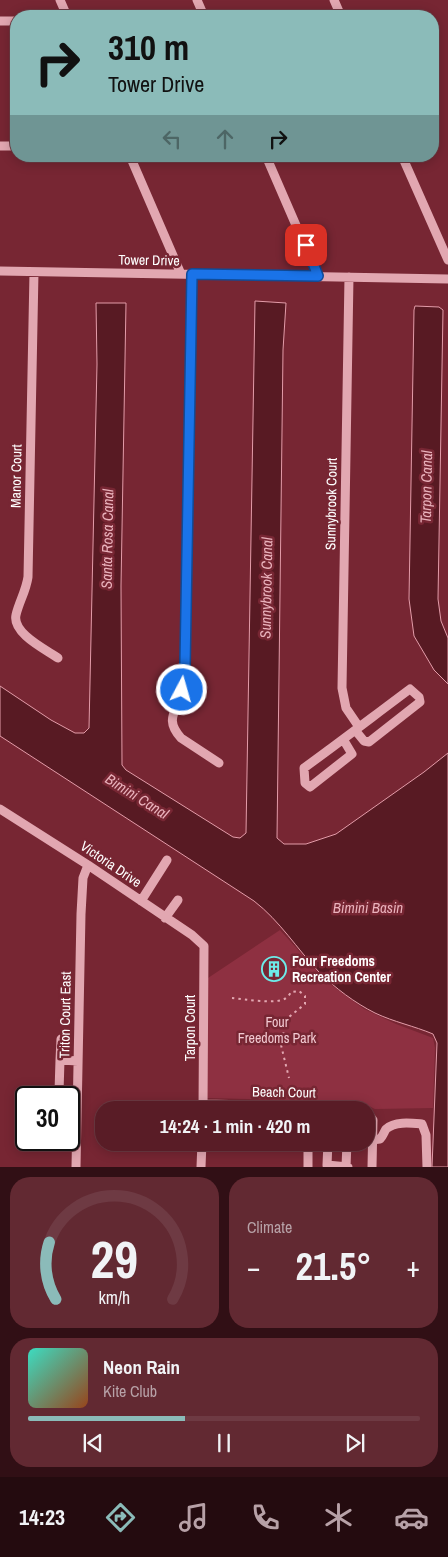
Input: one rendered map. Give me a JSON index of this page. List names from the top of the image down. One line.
{"streets":{"street":["Tower Drive","Manor Court","Sunnybrook Court","Victoria Drive","Triton Court East","Tarpon Court"]},"crossings":[["Tower Drive","Manor Court"],["Tower Drive","Sunnybrook Court"],["Victoria Drive","Triton Court East"],["Victoria Drive","Tarpon Court"]],"water":["Tarpon Canal","Santa Rosa Canal","Sunnybrook Canal","Bimini Canal","Bimini Basin"],"parks":["Four Freedoms Park"],"places":{"building":["Four Freedoms Recreation Center"]},"page":{"turn":["310 m","Tower Drive"],"limit":"30","trip":"14:24 · 1 min · 420 m","tile":"Climate","heat":["−","21.5°","+"],"song":["Neon Rain","Kite Club"],"tabs":"14:23","gauge":["29","km/h"]}}
